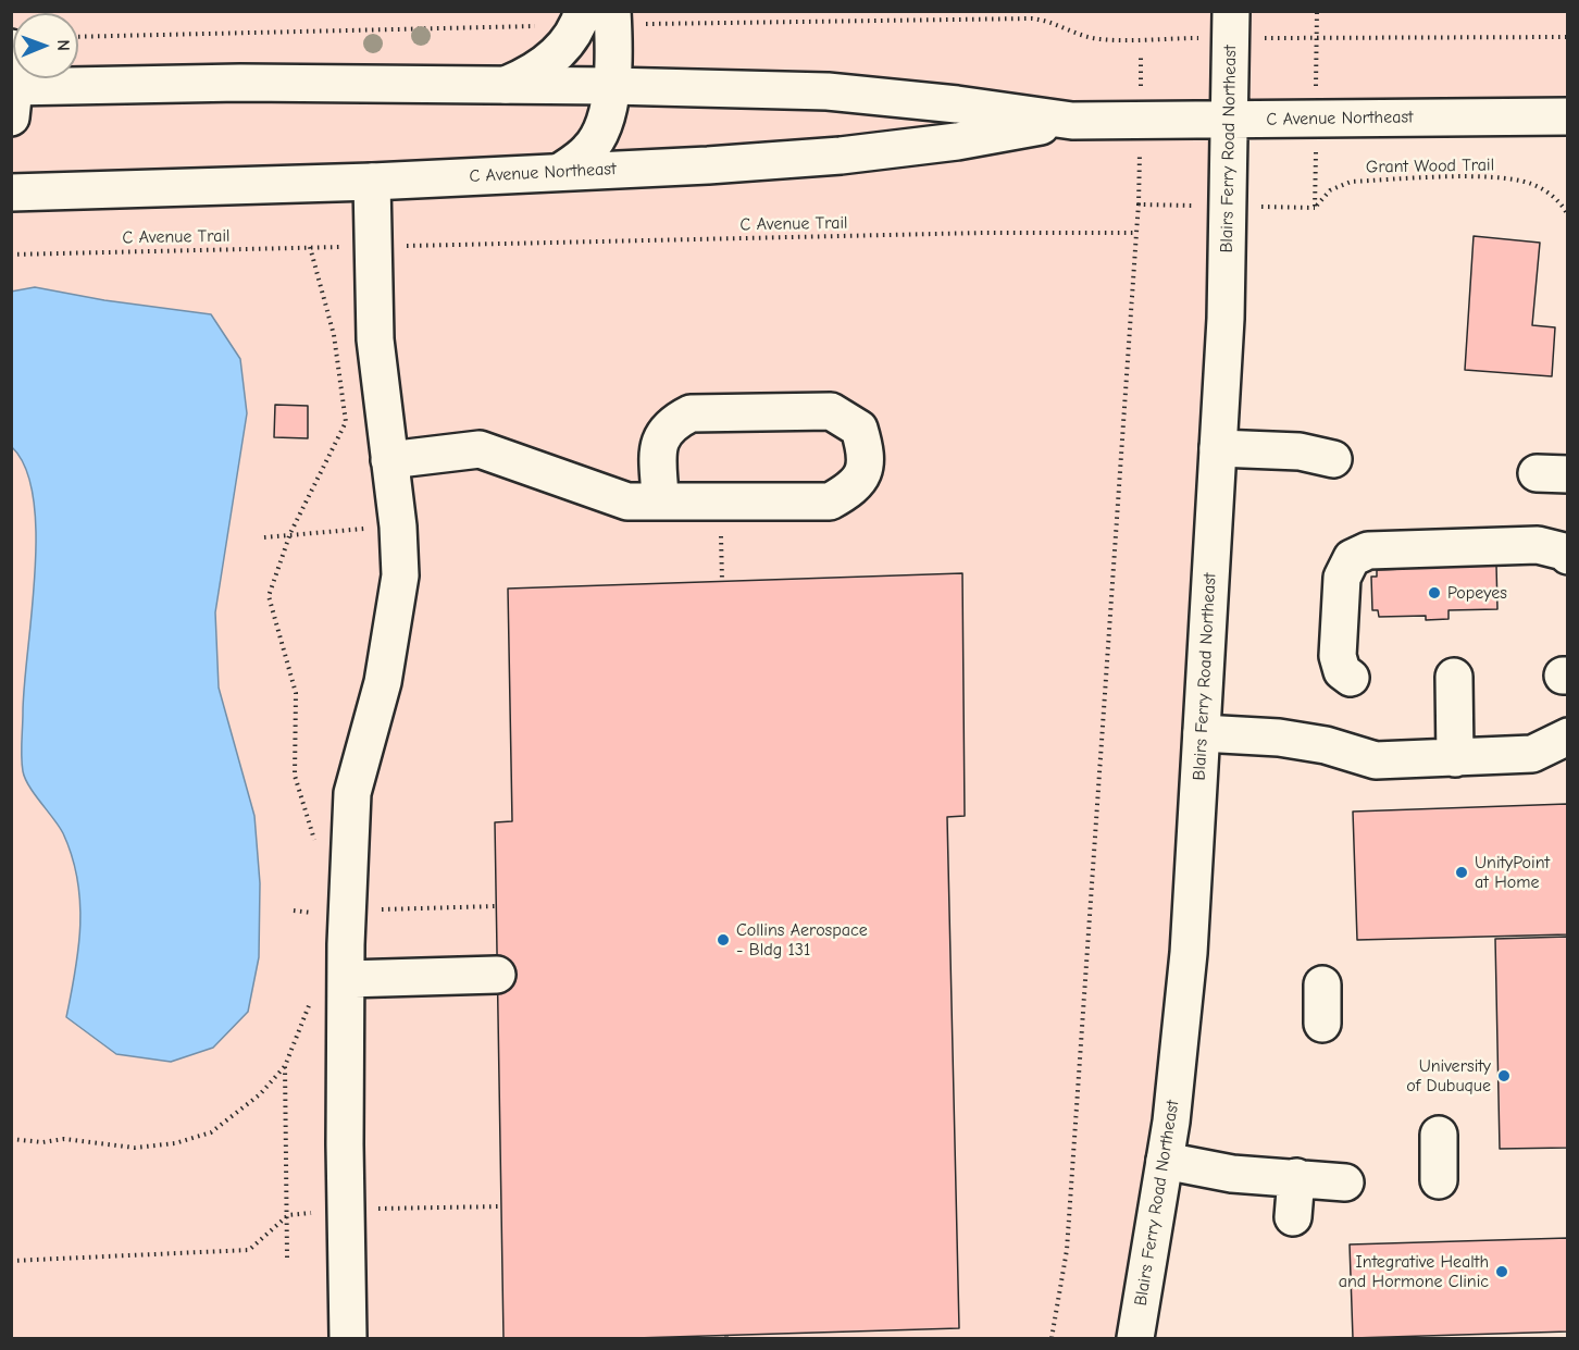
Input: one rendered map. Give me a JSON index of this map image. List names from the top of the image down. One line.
{"streets":{"main road":["C Avenue Northeast","Blairs Ferry Road Northeast"],"path":["Grant Wood Trail","C Avenue Trail"]},"crossings":[["C Avenue Northeast","Blairs Ferry Road Northeast"]],"places":["Popeyes","UnityPoint at Home","Collins Aerospace - Bldg 131","University of Dubuque","Integrative Health and Hormone Clinic"],"north":"right"}
